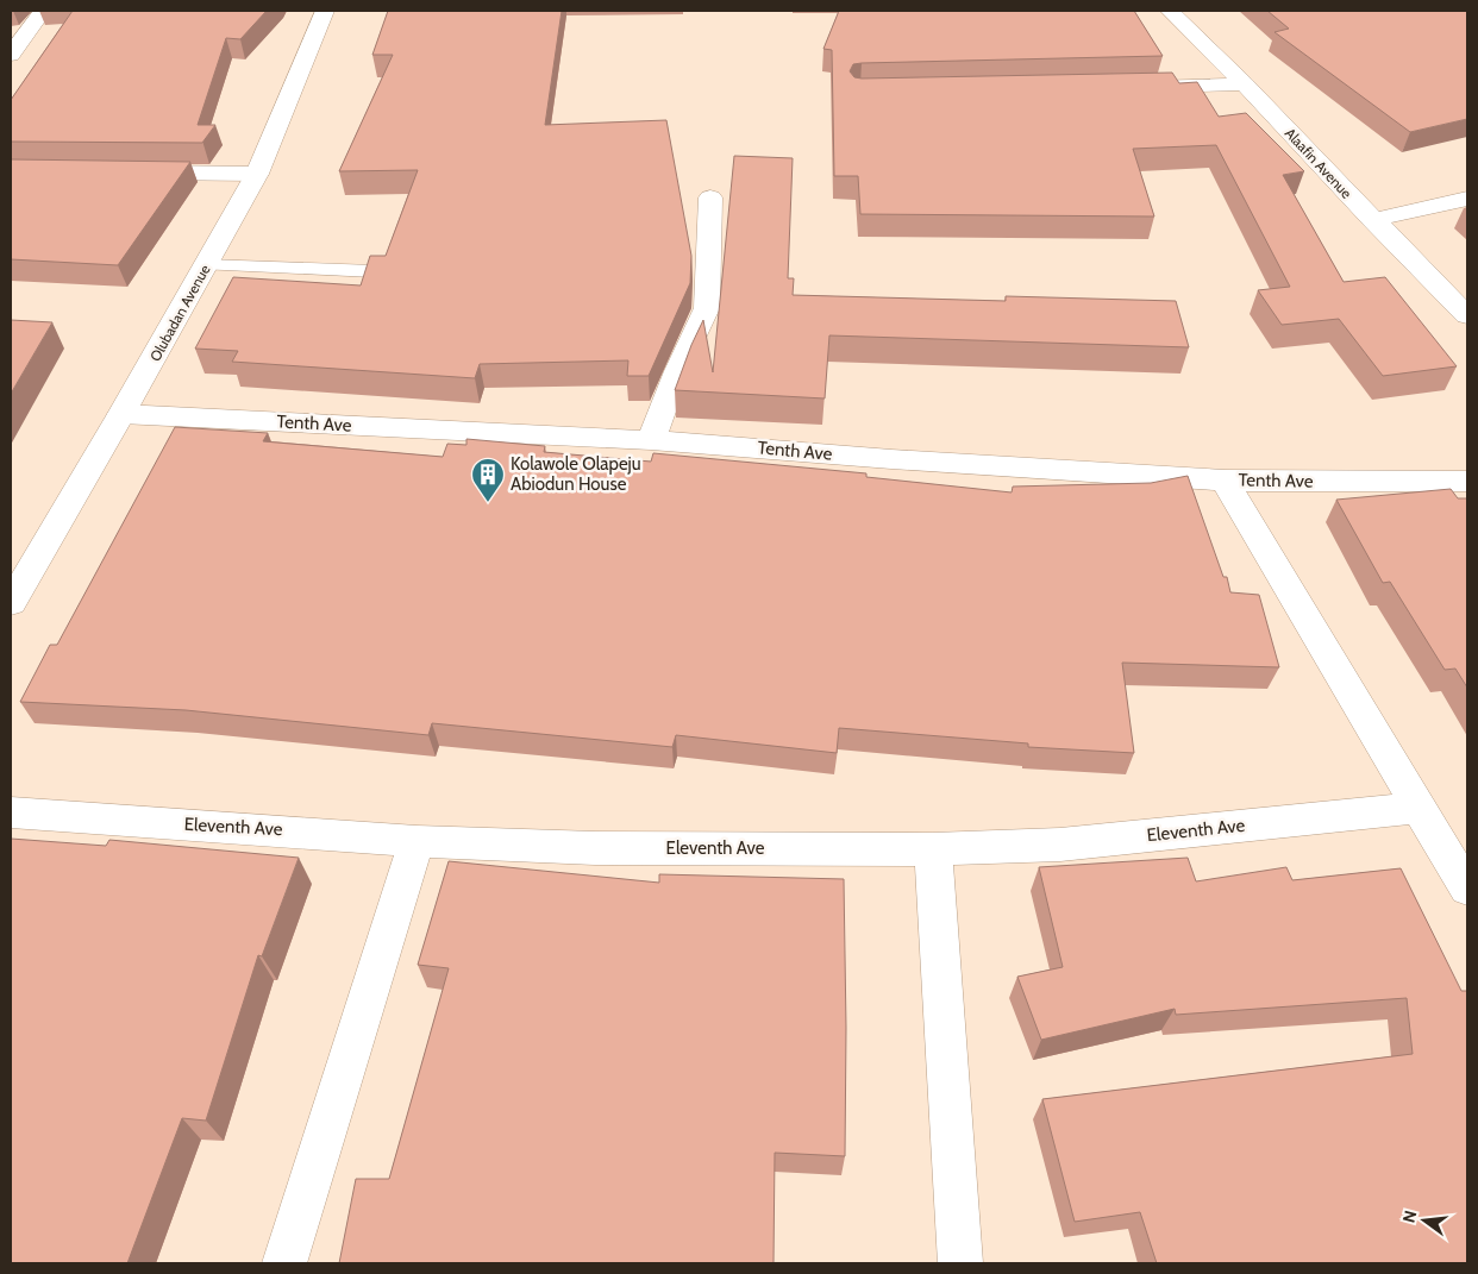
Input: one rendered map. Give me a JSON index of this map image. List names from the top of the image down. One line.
{"streets":{"street":["Alaafin Avenue","Olubadan Avenue","Tenth Ave","Eleventh Ave"]},"crossings":[["Olubadan Avenue","Tenth Ave"]],"places":{"building":["Kolawole Olapeju Abiodun House"]},"north":"left"}
